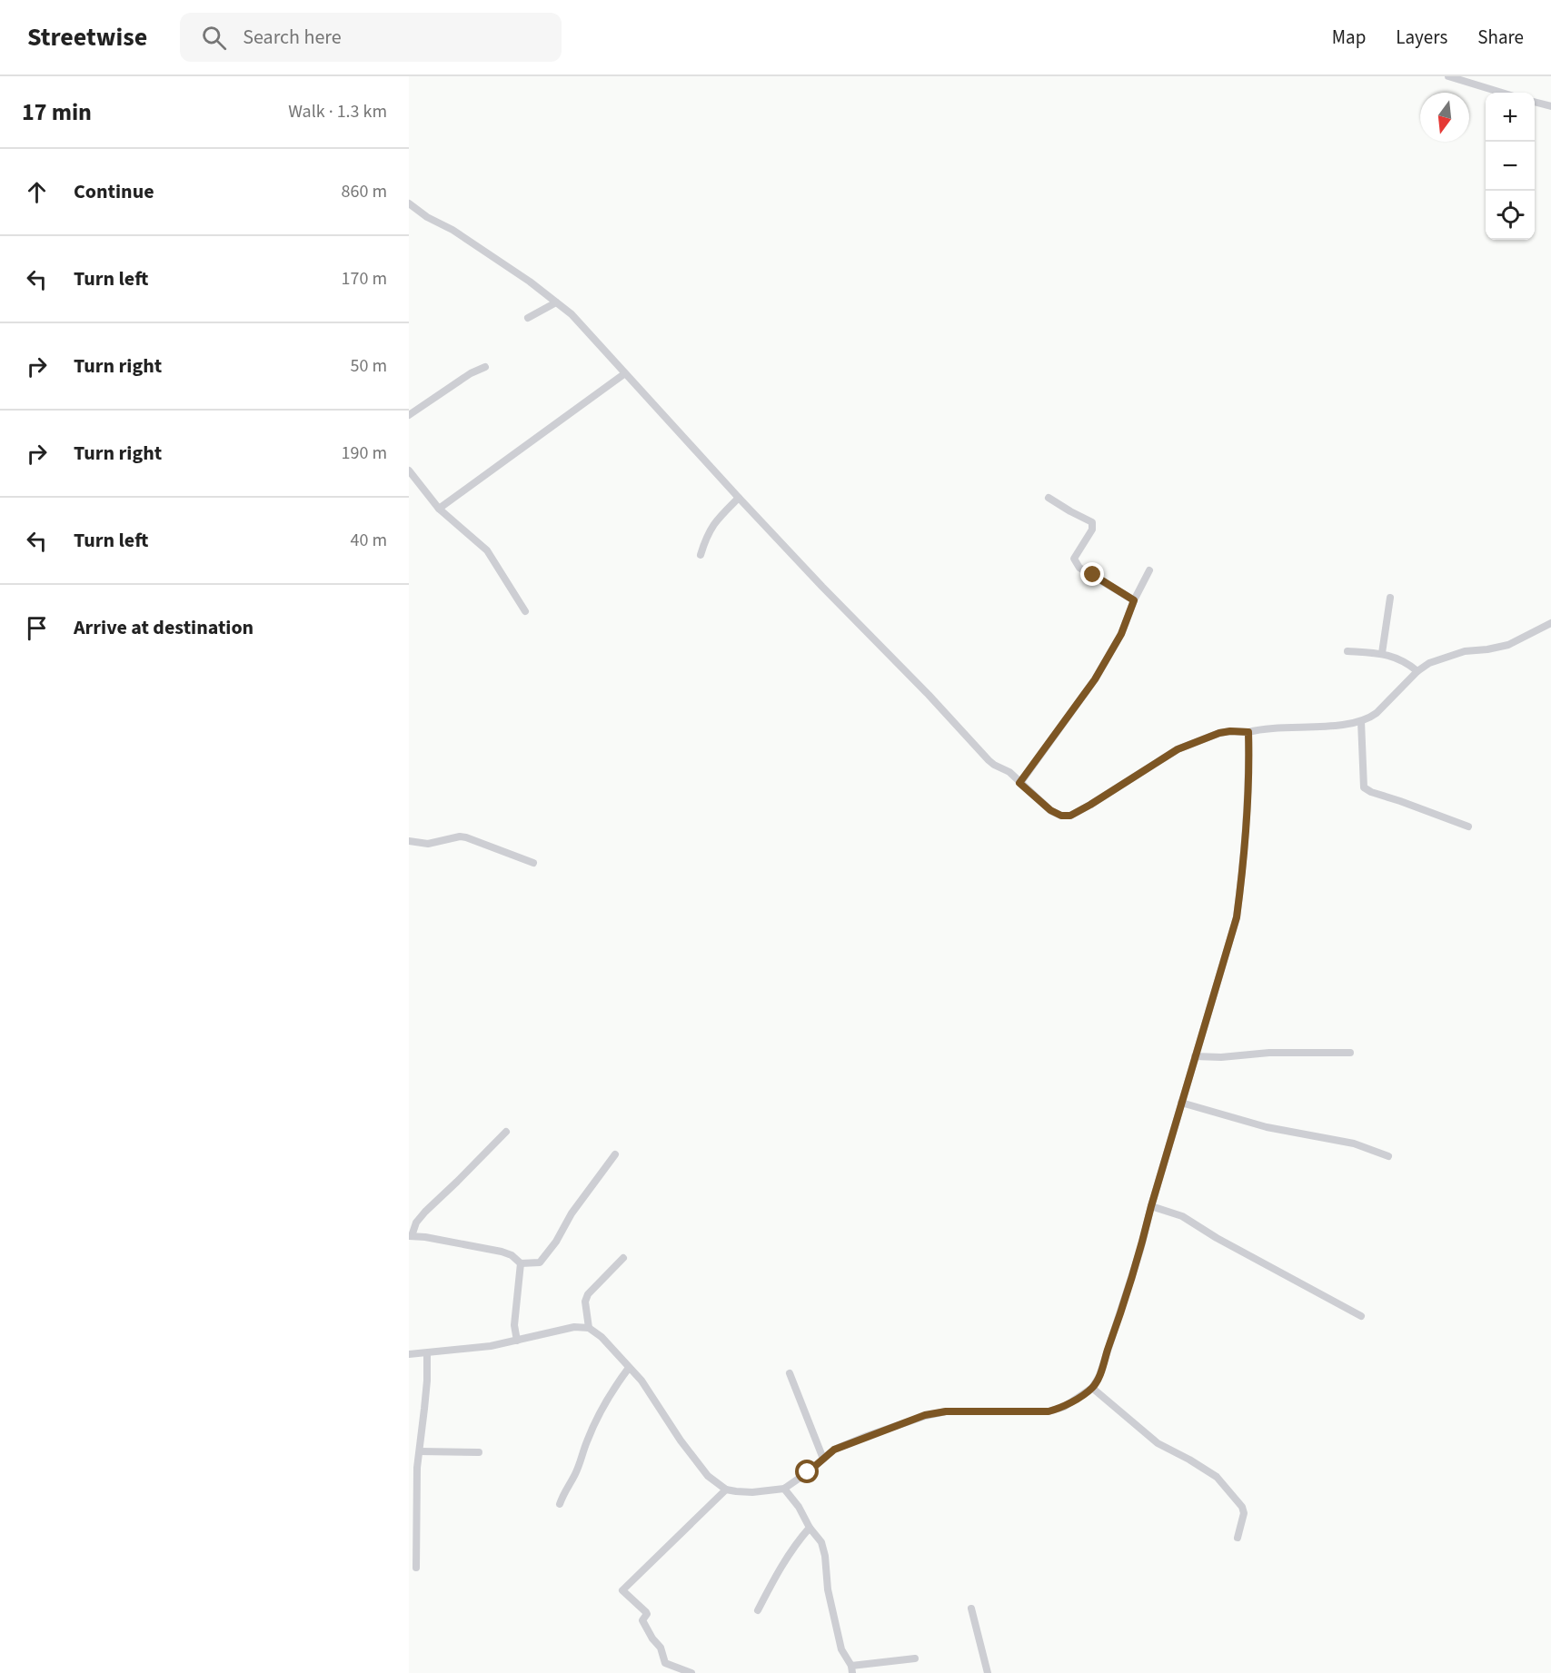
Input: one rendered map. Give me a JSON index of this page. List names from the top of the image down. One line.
{"north":"bottom","page":{"header":"Streetwise","search":"Search here","nav":["Map","Layers","Share"],"heading":["17 min","Walk · 1.3 km"],"map_buttons":["+","−"],"list":[["Continue","860 m"],["Turn left","170 m"],["Turn right","50 m"],["Turn right","190 m"],["Turn left","40 m"],"Arrive at destination"]}}
